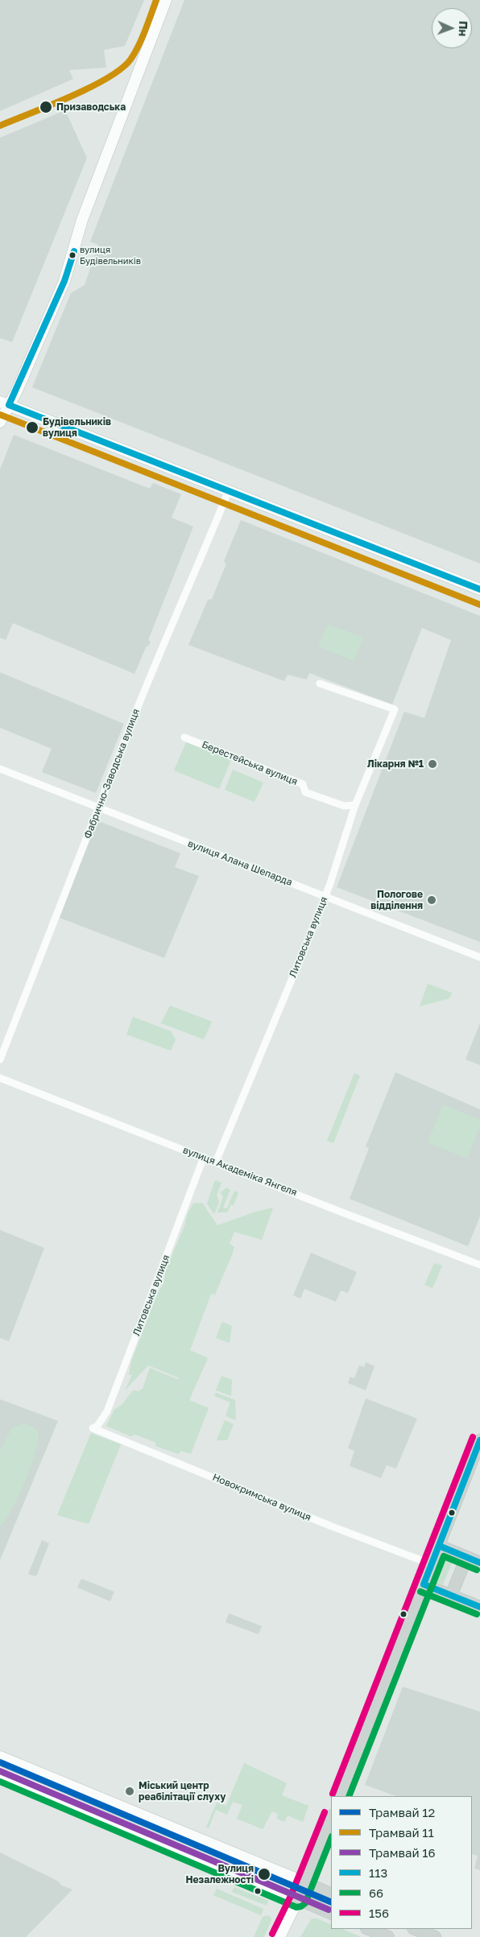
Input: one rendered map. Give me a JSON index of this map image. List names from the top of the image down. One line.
{"streets":{"street":["Берестейська вулиця","Фабрично-Заводська вулиця","вулиця Алана Шепарда","Литовська вулиця","вулиця Академіка Янгеля","Новокримська вулиця"]},"crossings":[["Берестейська вулиця","Литовська вулиця"],["Фабрично-Заводська вулиця","вулиця Алана Шепарда"],["вулиця Алана Шепарда","Литовська вулиця"],["Литовська вулиця","вулиця Академіка Янгеля"],["Литовська вулиця","Новокримська вулиця"]],"places":["Призаводська","вулиця Будівельників","Будівельників вулиця","Лікарня №1","Пологове відділення","Міський центр реабілітації слуху","Вулиця Незалежності"],"lines":["tram line 11","transit line 113","transit line 156","transit line 66","tram line 12","tram line 16"],"legend":["Трамвай 12","Трамвай 11","Трамвай 16","113","66","156"],"north":"right"}
